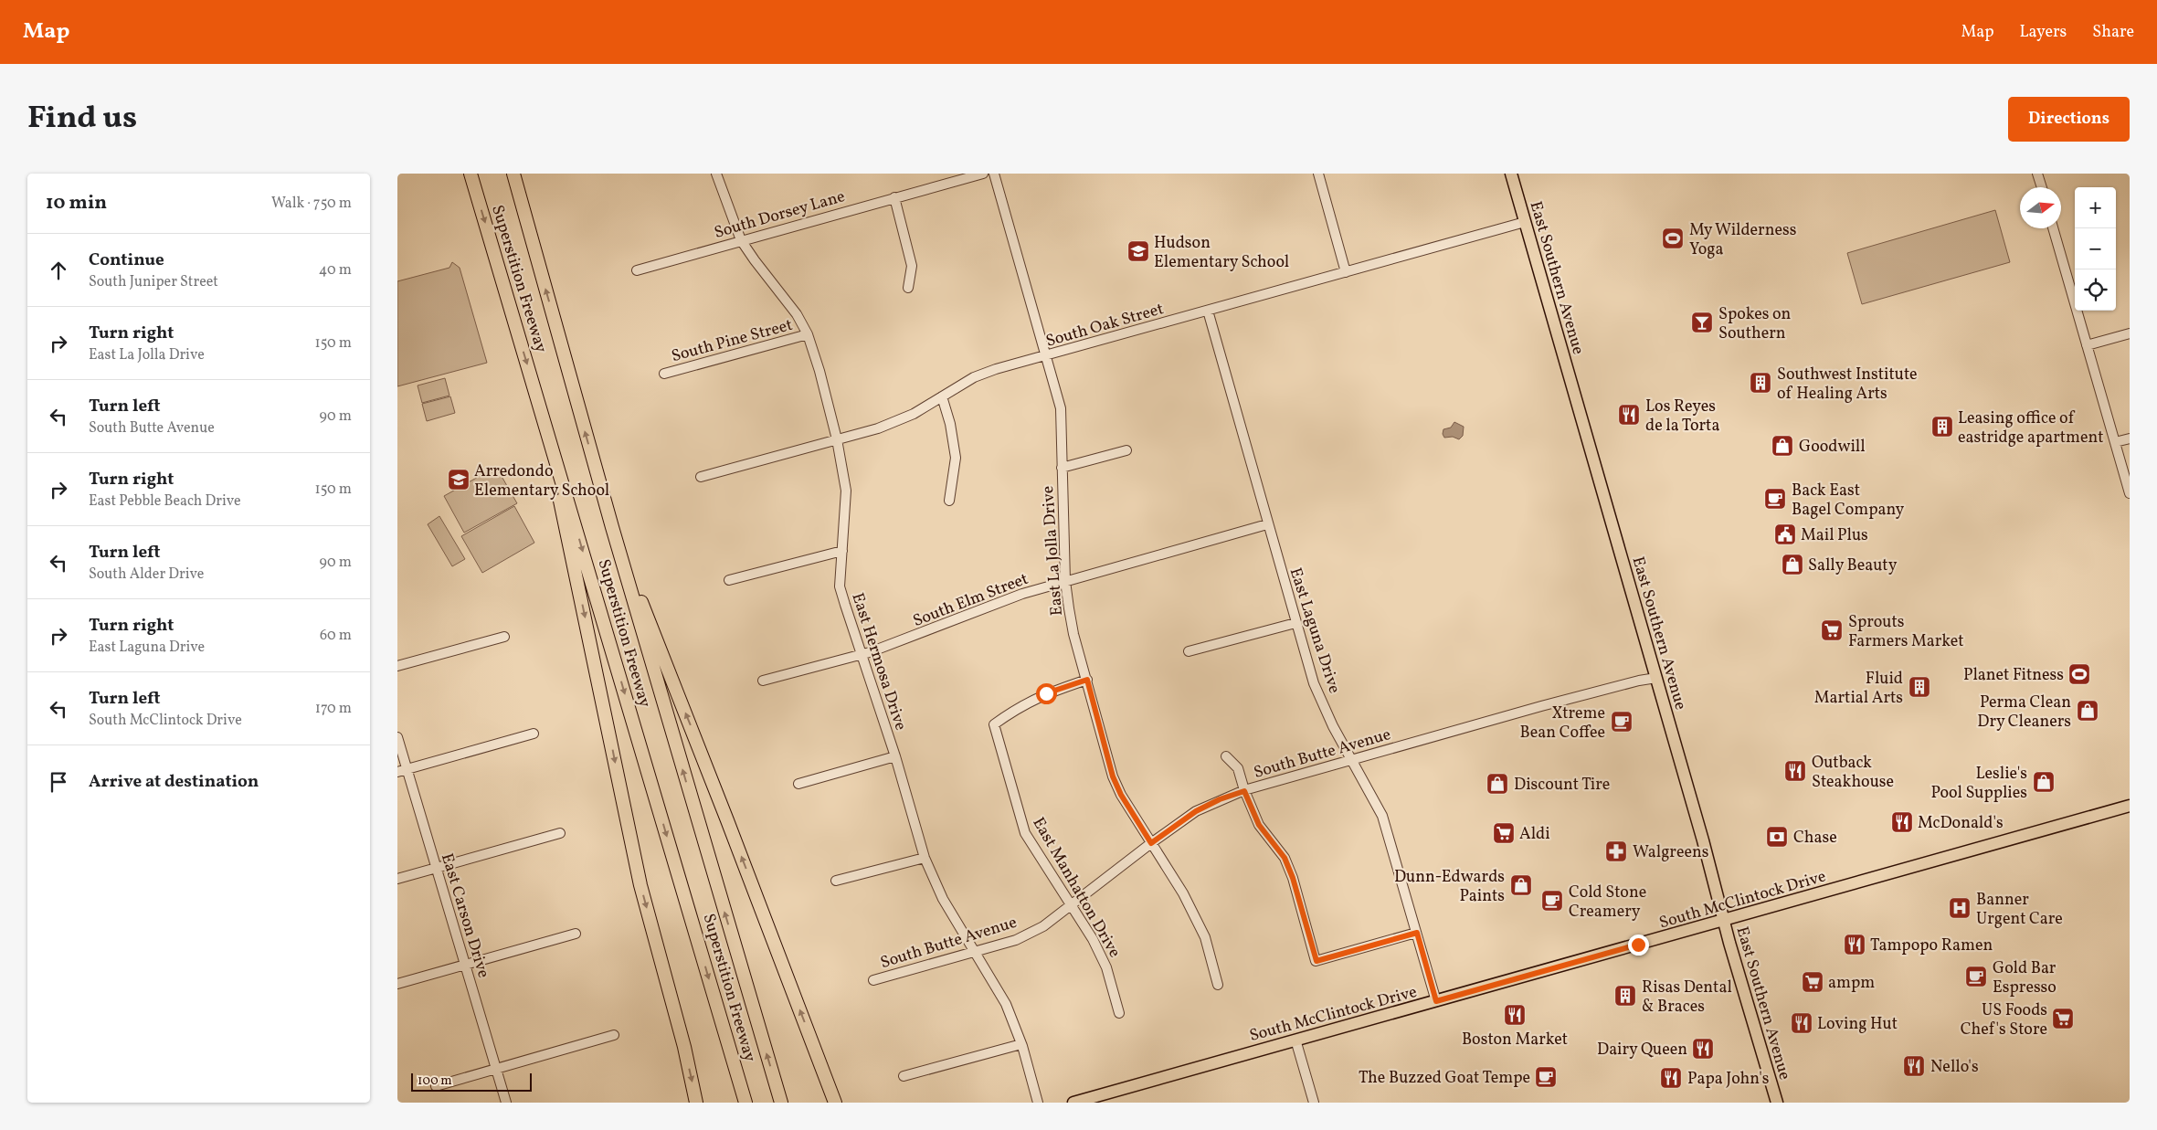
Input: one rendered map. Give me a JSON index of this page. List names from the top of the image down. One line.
{"streets":{"highway":["Superstition Freeway"],"main road":["East Southern Avenue","South McClintock Drive"],"street":["South Dorsey Lane","South Oak Street","South Pine Street","East La Jolla Drive","South Elm Street","East Laguna Drive","East Hermosa Drive","South Butte Avenue","East Manhatton Drive","East Carson Drive"]},"crossings":[["South Dorsey Lane","East Hermosa Drive"],["East Southern Avenue","South Oak Street"],["East Southern Avenue","South Butte Avenue"],["East Southern Avenue","South McClintock Drive"],["South Oak Street","East La Jolla Drive"],["South Oak Street","East Laguna Drive"],["South Oak Street","East Hermosa Drive"],["South Pine Street","East Hermosa Drive"],["East La Jolla Drive","South Elm Street"],["East La Jolla Drive","South Butte Avenue"],["East La Jolla Drive","East Manhatton Drive"],["South Elm Street","East Laguna Drive"],["South Elm Street","East Hermosa Drive"],["East Laguna Drive","South Butte Avenue"],["East Laguna Drive","South McClintock Drive"],["East Hermosa Drive","South Butte Avenue"],["South Butte Avenue","East Manhatton Drive"]],"places":{"sports":["My Wilderness Yoga","Planet Fitness"],"school or university":["Hudson Elementary School","Arredondo Elementary School"],"bar":["Spokes on Southern"],"building":["Southwest Institute of Healing Arts","Leasing office of eastridge apartment","Fluid Martial Arts","Risas Dental & Braces"],"restaurant":["Los Reyes de la Torta","Outback Steakhouse","McDonald's","Tampopo Ramen","Boston Market","Loving Hut","Dairy Queen","Nello's","Papa John's"],"shop":["Goodwill","Sally Beauty","Perma Clean Dry Cleaners","Leslie's Pool Supplies","Discount Tire","Dunn-Edwards Paints"],"cafe":["Back East Bagel Company","Xtreme Bean Coffee","Cold Stone Creamery","Gold Bar Espresso","The Buzzed Goat Tempe"],"public building":["Mail Plus"],"supermarket":["Sprouts Farmers Market","Aldi","ampm","US Foods Chef's Store"],"bank":["Chase"],"pharmacy":["Walgreens"],"hospital":["Banner Urgent Care"]},"scale_bar":"100 m","north":"right","page":{"header":"Map","nav":["Map","Layers","Share"],"title":"Find us","buttons":"Directions","heading":["10 min","Walk · 750 m"],"map_buttons":["+","−"],"list":[["Continue","South Juniper Street","40 m"],["Turn right","East La Jolla Drive","150 m"],["Turn left","South Butte Avenue","90 m"],["Turn right","East Pebble Beach Drive","150 m"],["Turn left","South Alder Drive","90 m"],["Turn right","East Laguna Drive","60 m"],["Turn left","South McClintock Drive","170 m"],"Arrive at destination"],"scale":"100 m"}}
